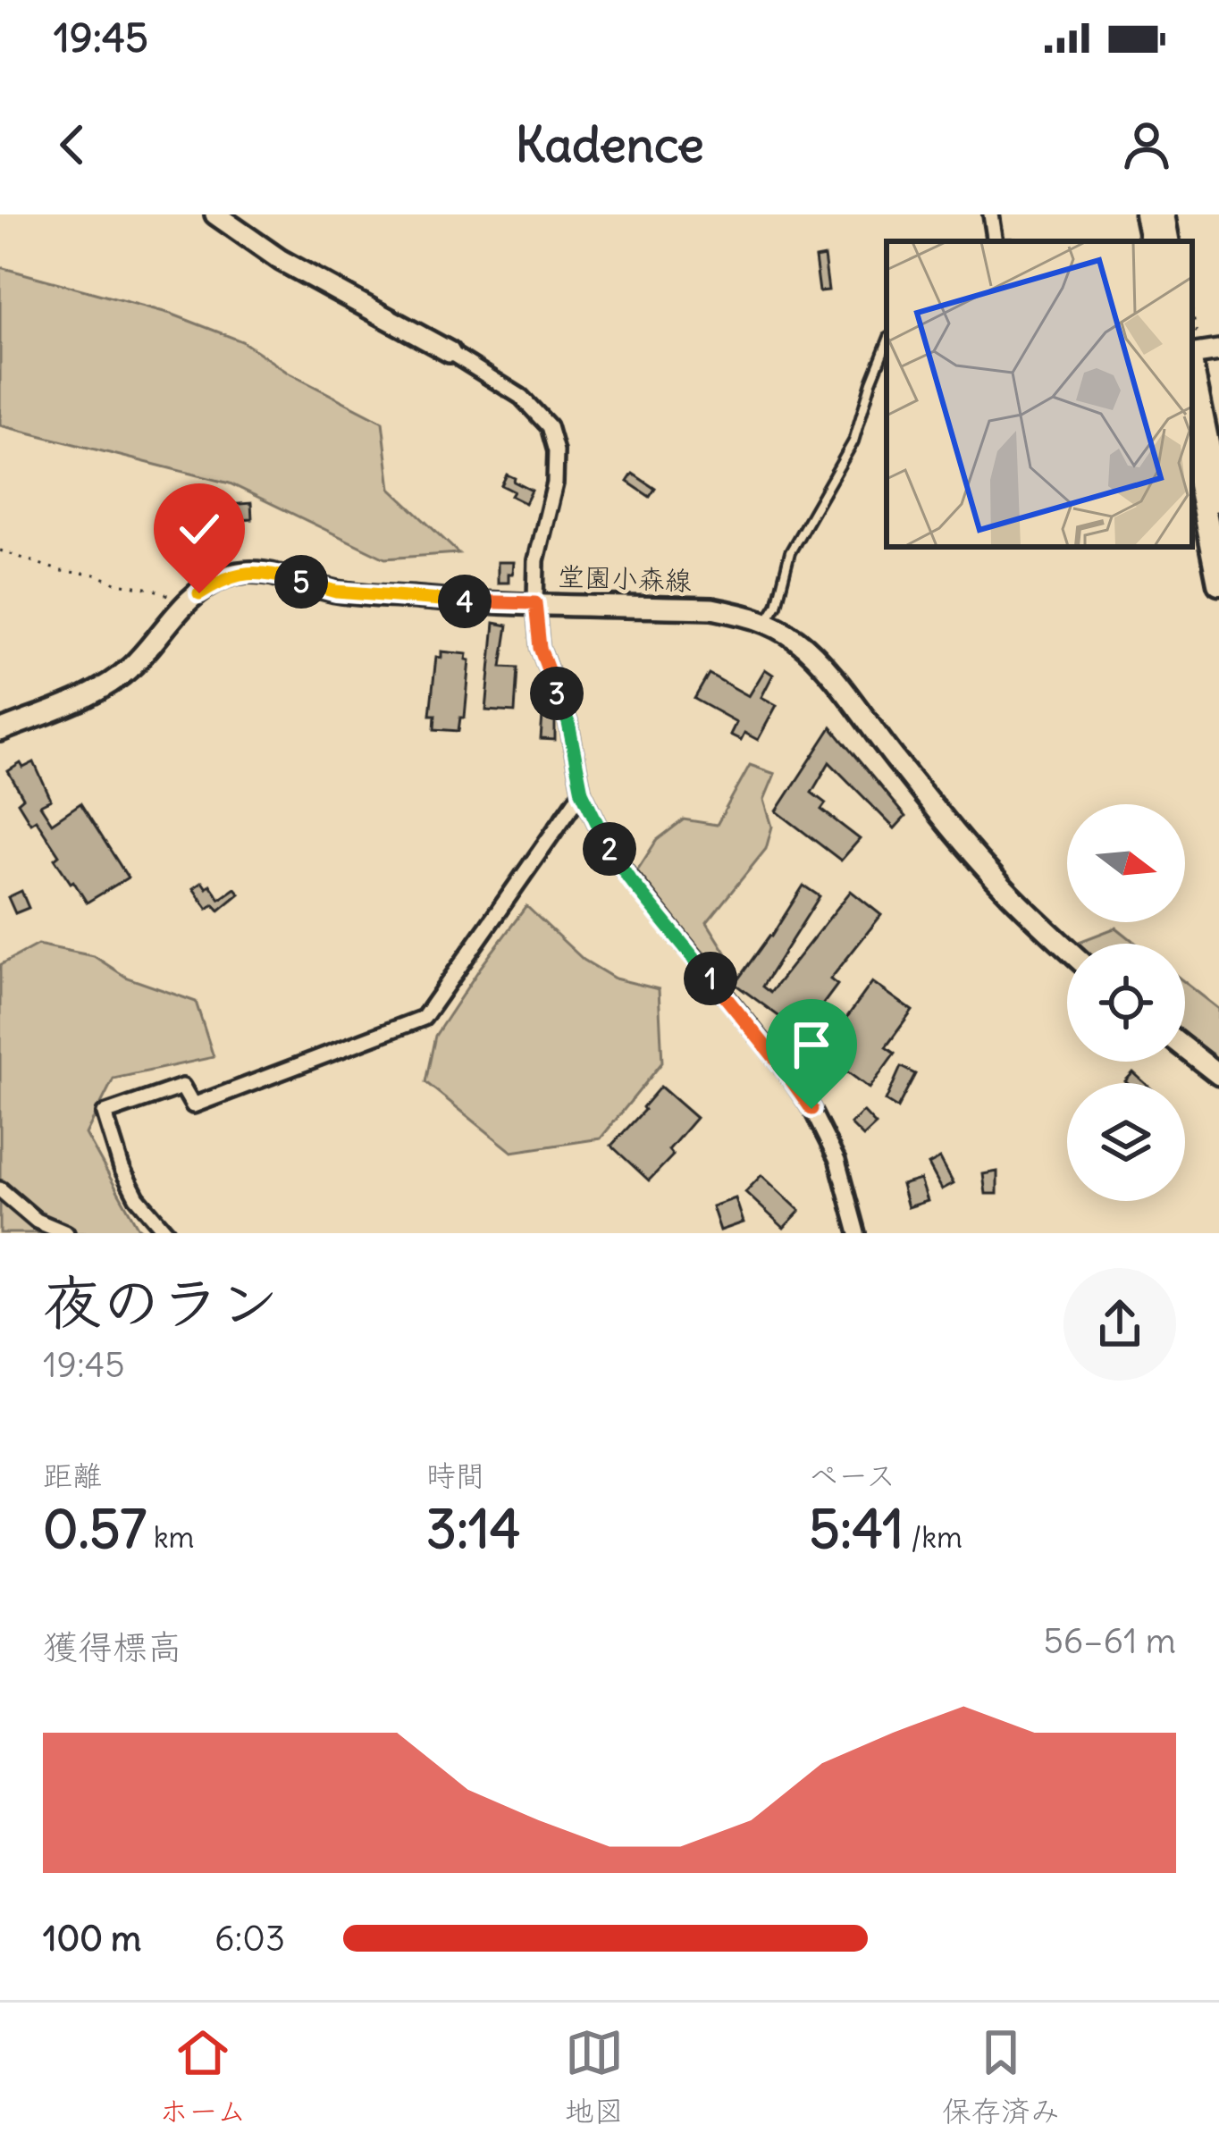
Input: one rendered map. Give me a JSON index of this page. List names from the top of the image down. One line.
{"streets":{"main road":["堂園小森線"]},"north":"right","page":{"status":"19:45","header":"Kadence","pins":["5","4","3","2","1"],"heading":["夜のラン","19:45"],"stats":[["距離","0.57 km"],["時間","3:14"],["ペース","5:41 /km"]],"chart":["獲得標高","56–61 m"],"list":[{"name":"100 m","note":"6:03"}],"tabs":["ホーム","地図","保存済み"]}}
